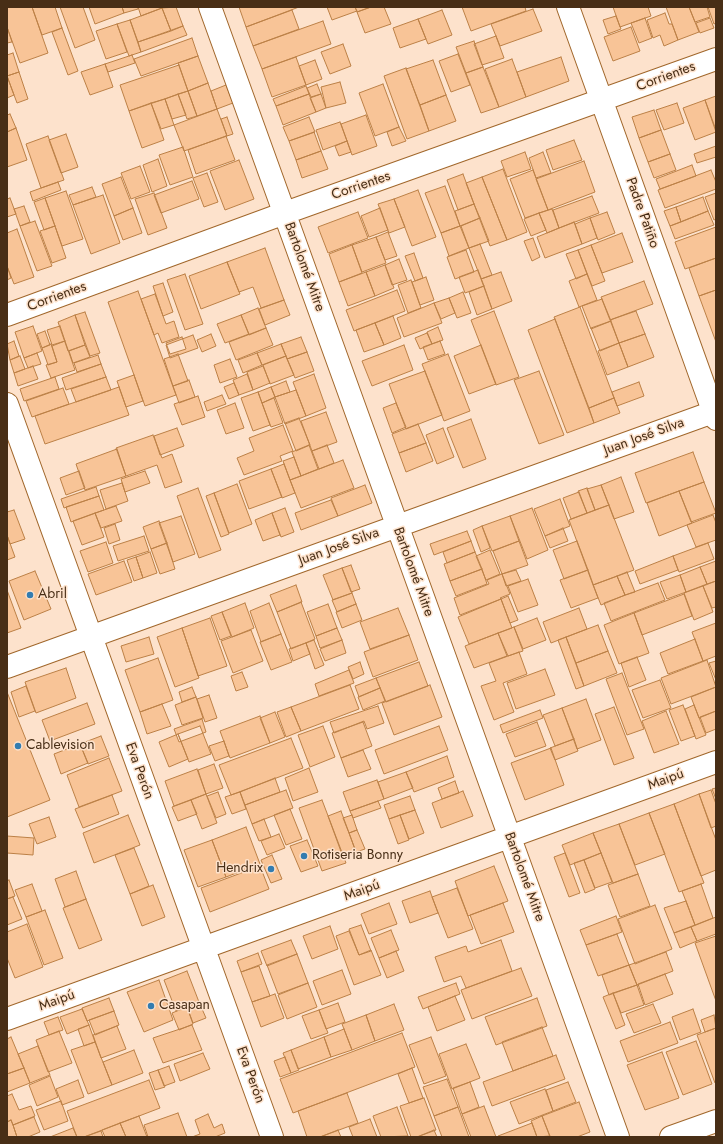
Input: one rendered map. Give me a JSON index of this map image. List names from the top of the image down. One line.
{"streets":{"street":["Corrientes","Padre Patiño","Bartolomé Mitre","Juan José Silva","Eva Perón","Maipú"]},"crossings":[["Corrientes","Padre Patiño"],["Corrientes","Bartolomé Mitre"],["Padre Patiño","Juan José Silva"],["Bartolomé Mitre","Juan José Silva"],["Bartolomé Mitre","Maipú"],["Juan José Silva","Eva Perón"],["Eva Perón","Maipú"]],"places":["Abril","Cablevision","Rotiseria Bonny","Hendrix","Casapan"]}
